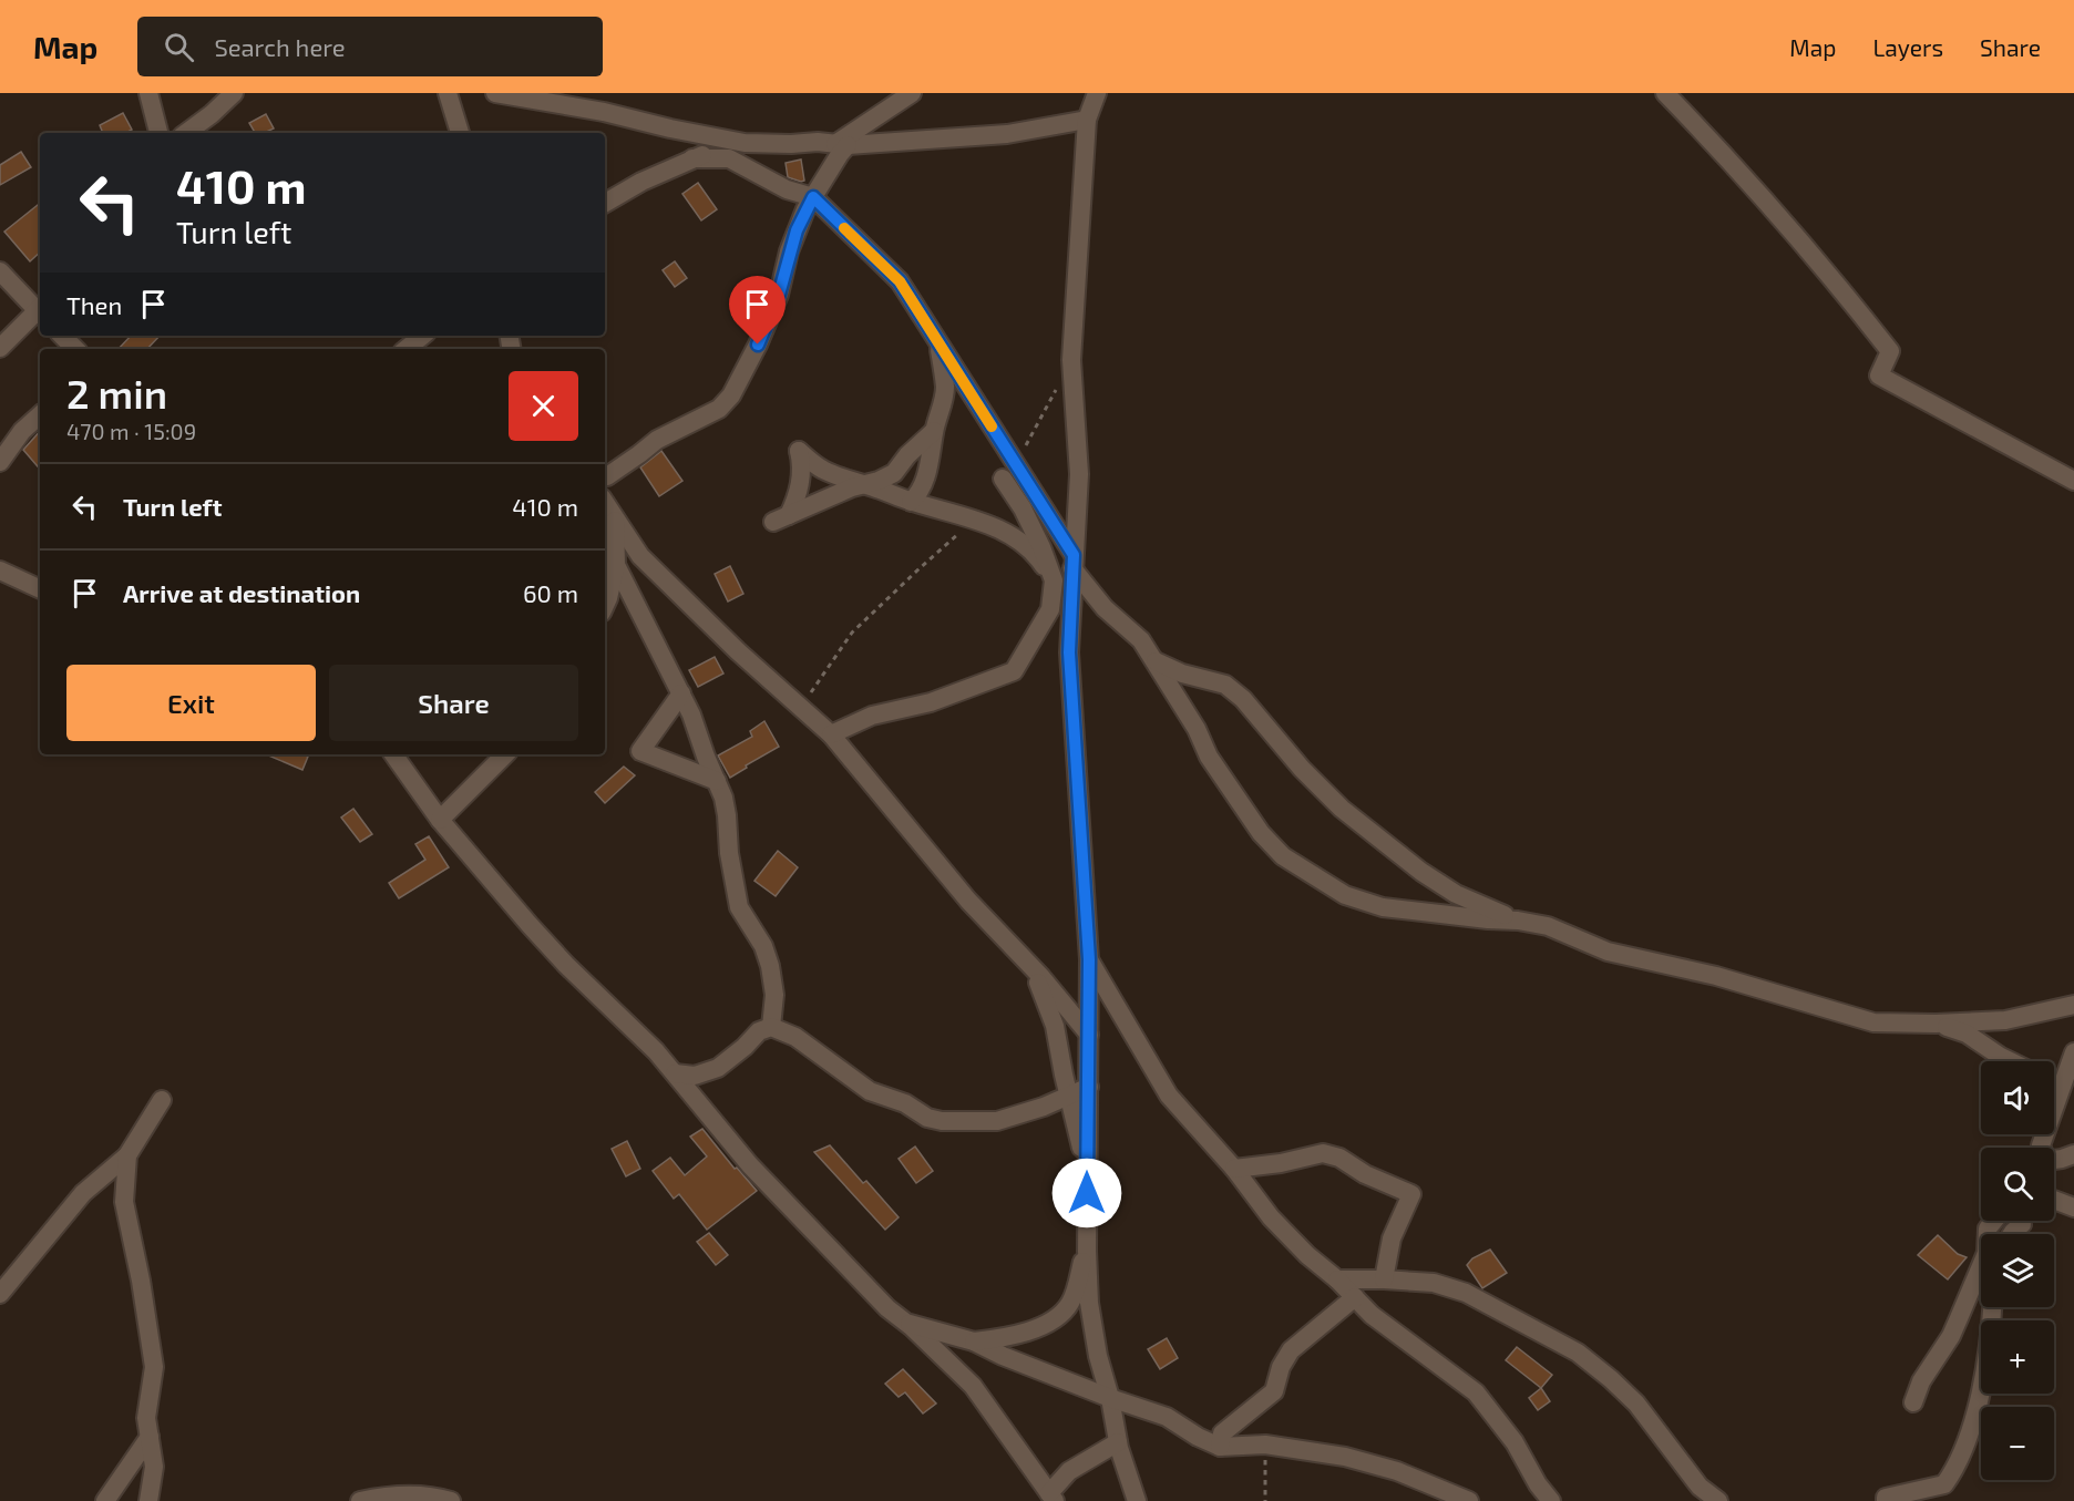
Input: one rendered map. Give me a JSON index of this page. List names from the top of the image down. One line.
{"page":{"header":"Map","search":"Search here","nav":["Map","Layers","Share"],"turn":["410 m","Turn left"],"then":"Then","heading":["2 min","470 m · 15:09"],"list":[{"name":"Turn left","value":"410 m"},{"name":"Arrive at destination","value":"60 m"}],"buttons":["Exit","Share"],"map_buttons":["+","−"]}}
